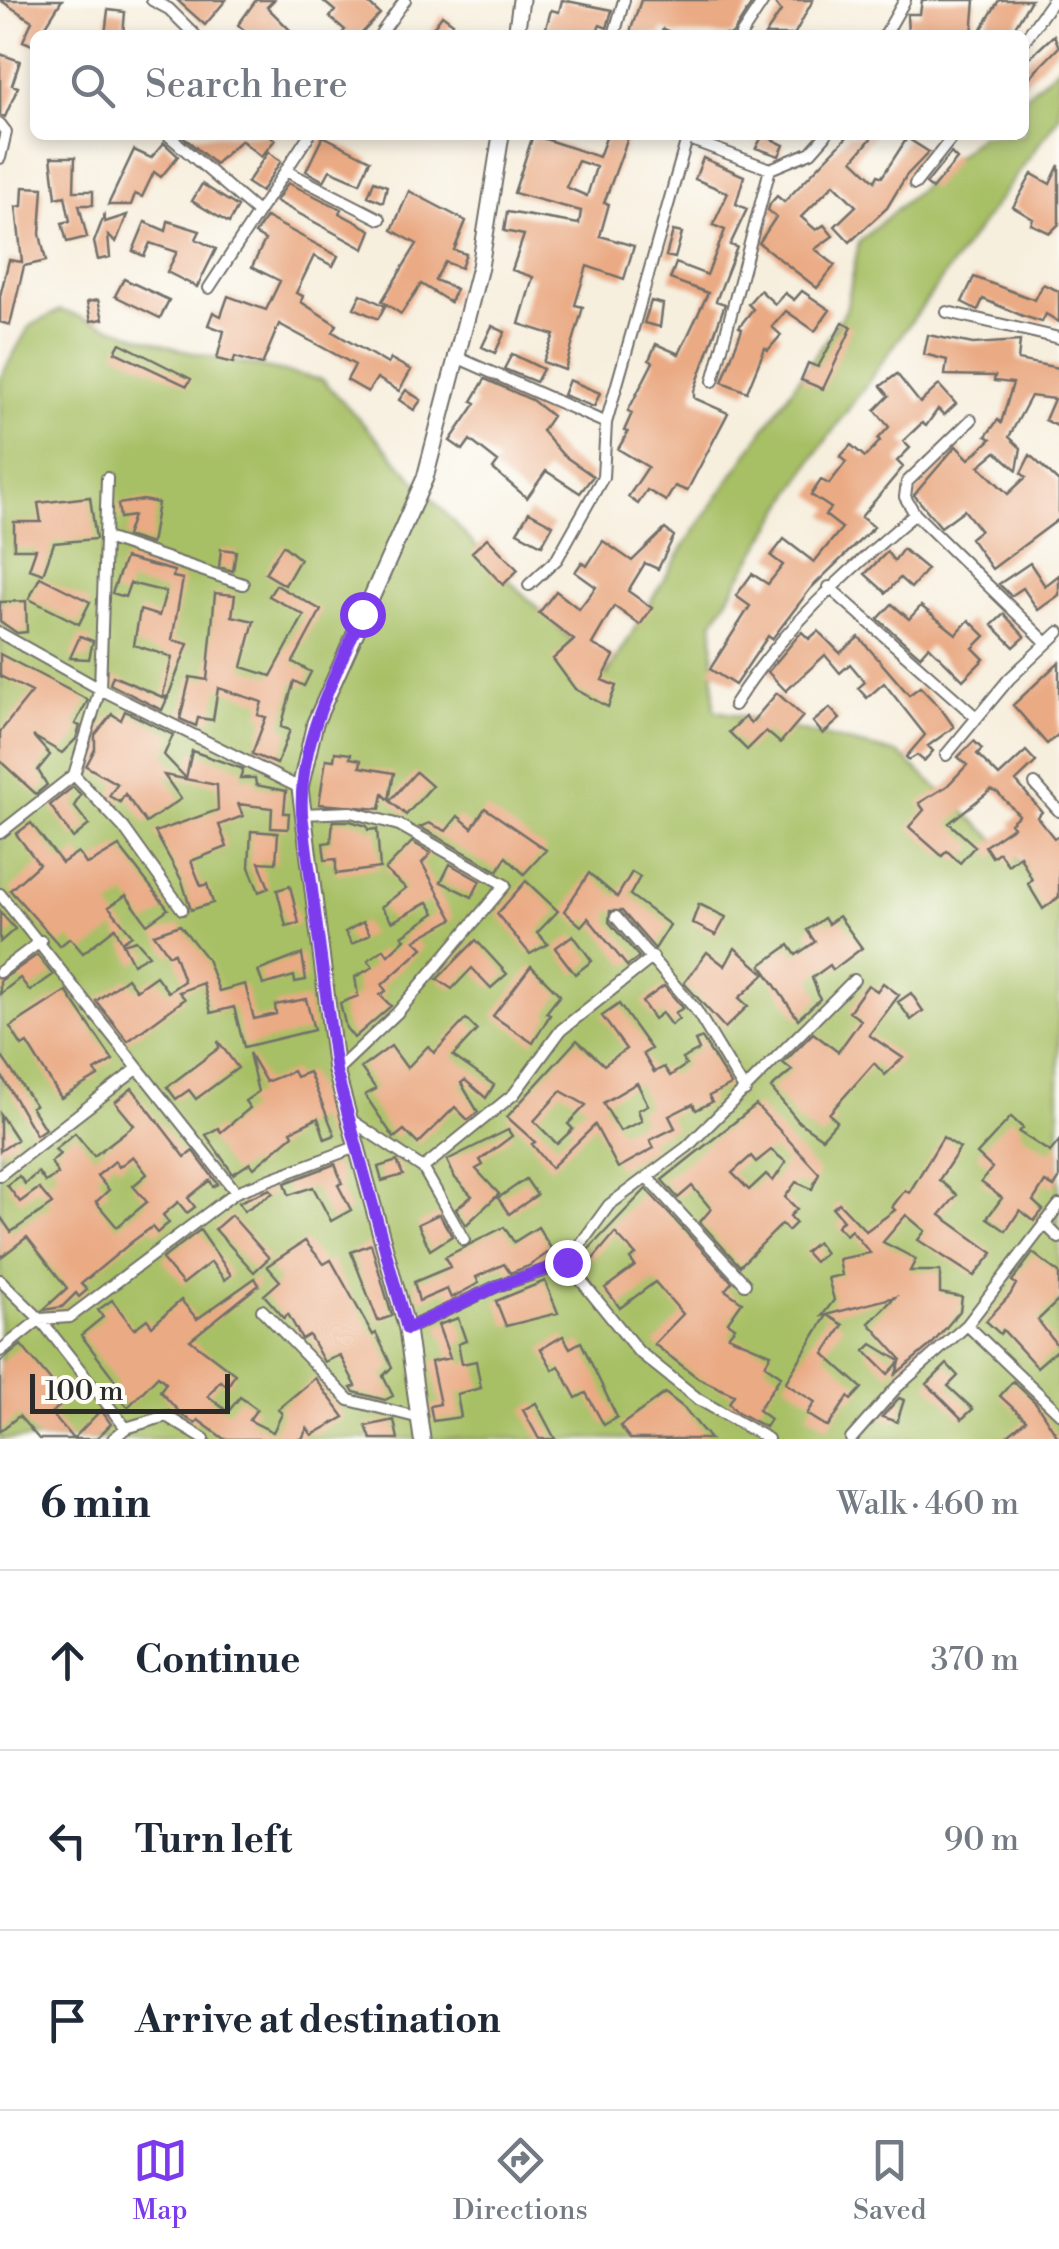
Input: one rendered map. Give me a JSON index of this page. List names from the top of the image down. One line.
{"scale_bar":"100 m","page":{"search":"Search here","scale":"100 m","heading":["6 min","Walk · 460 m"],"list":[["Continue","370 m"],["Turn left","90 m"],"Arrive at destination"],"nav":["Map","Directions","Saved"]}}
